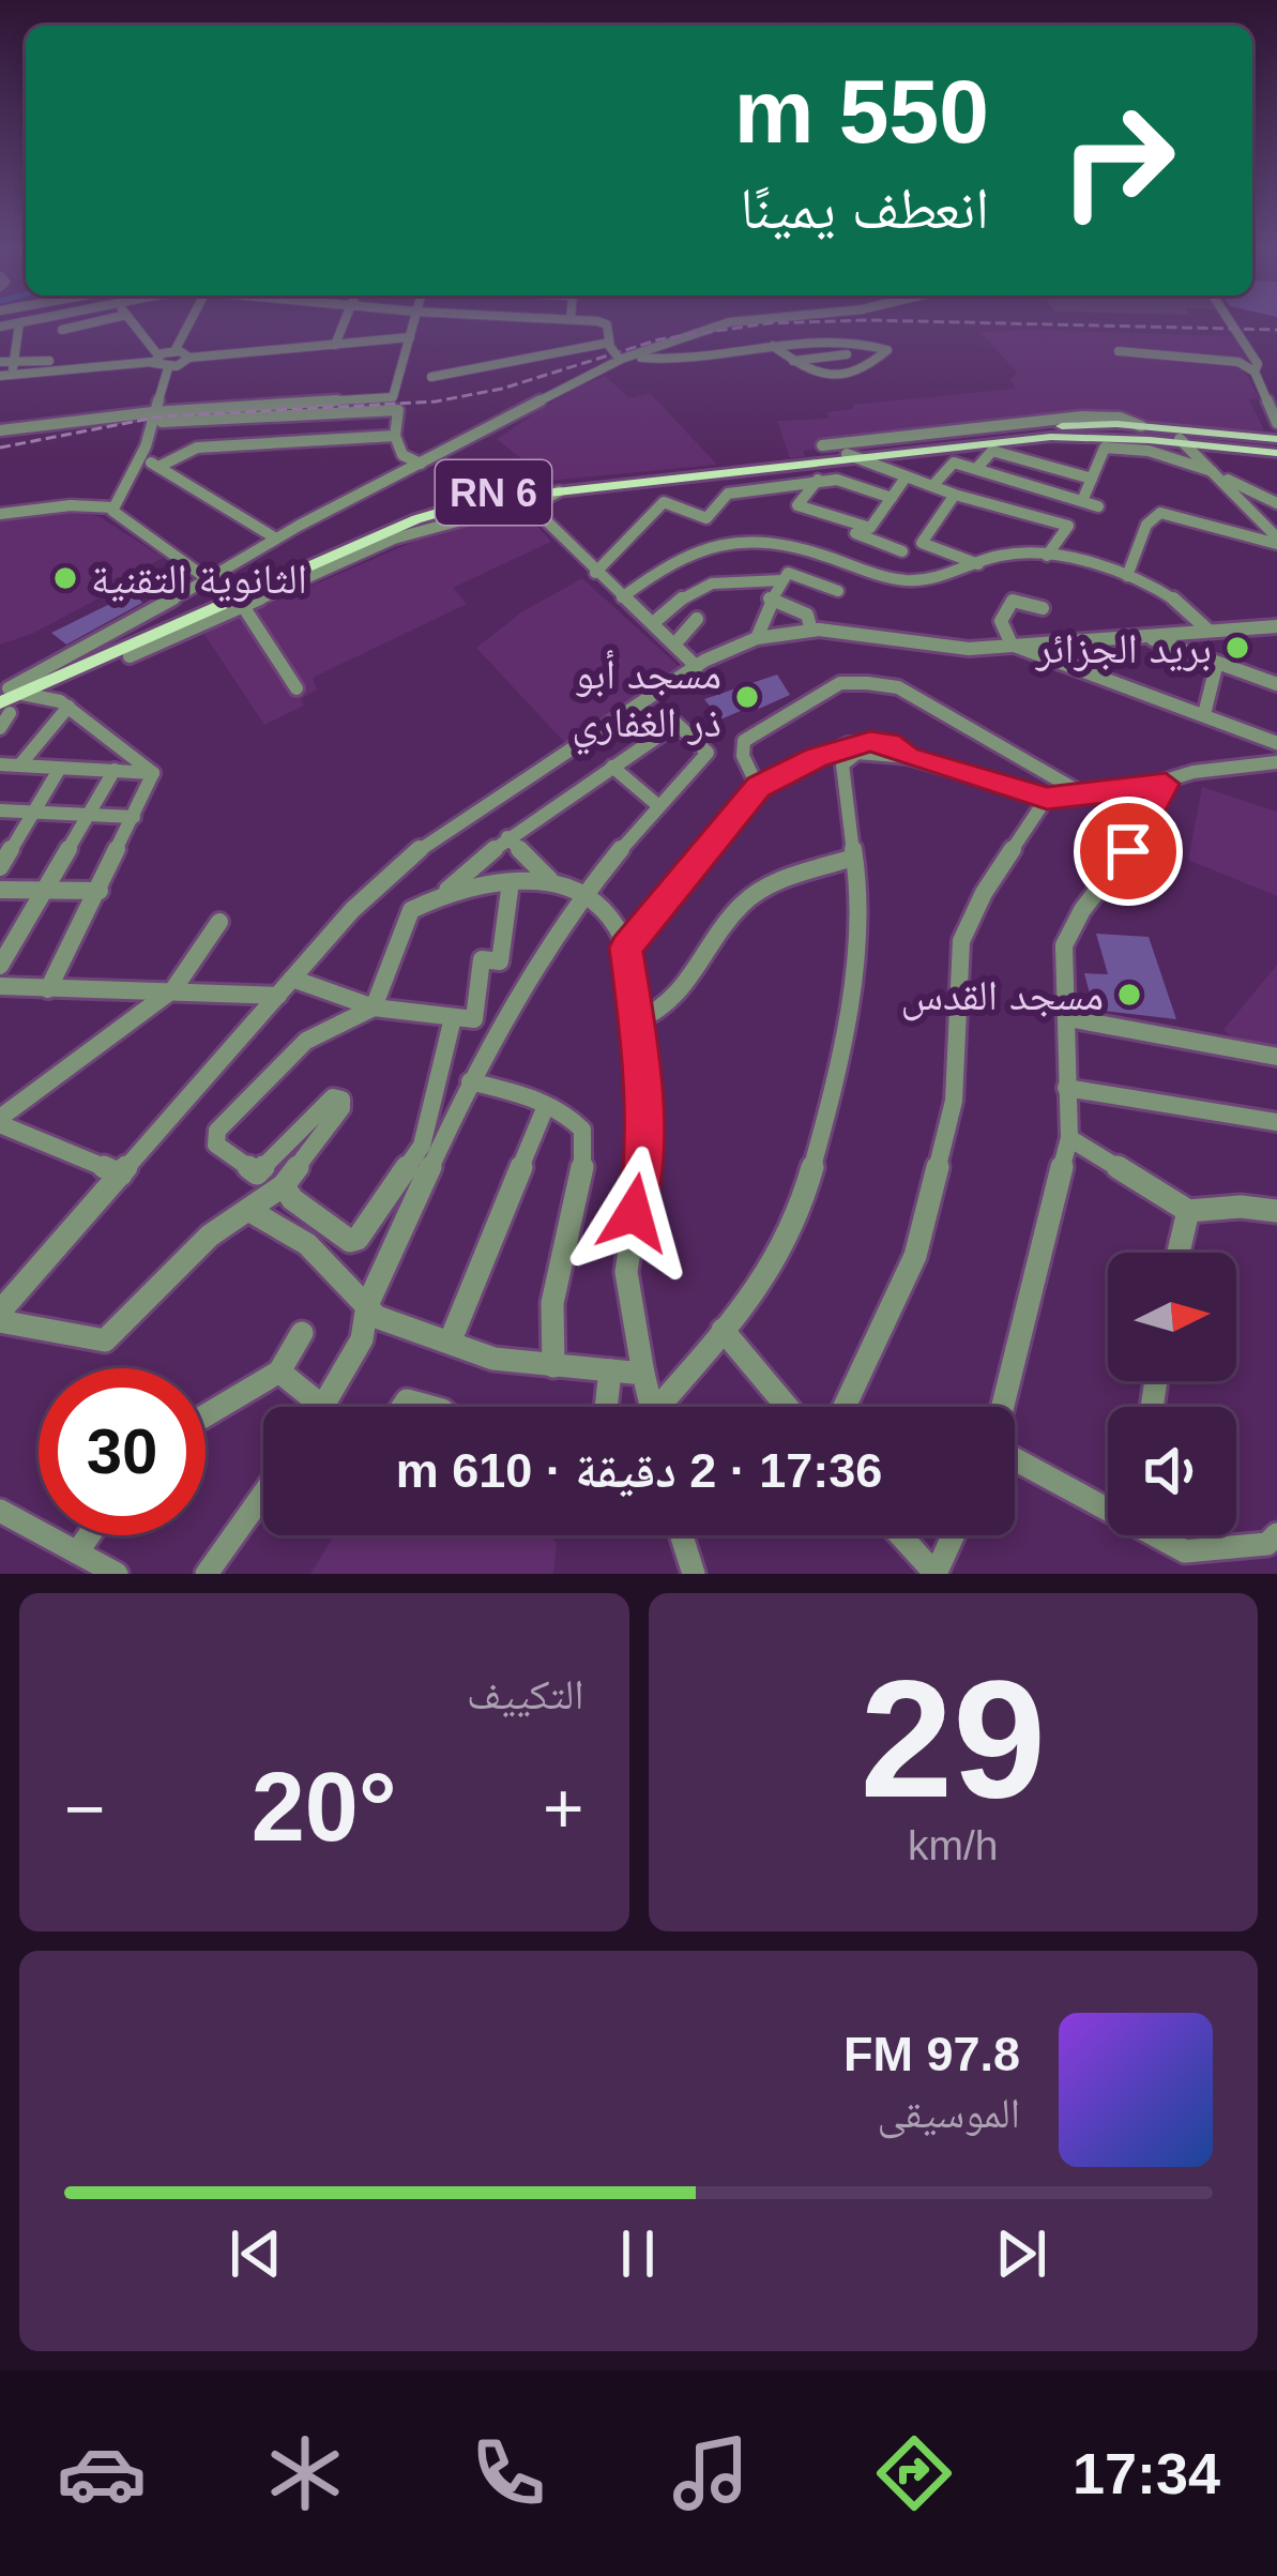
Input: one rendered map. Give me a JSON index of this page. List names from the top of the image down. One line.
{"streets":{"main road":["RN 6"]},"places":["الثانوية التقنية","بريد الجزائر","مسجد أبو ذر الغفاري","مسجد القدس"],"north":"right","page":{"turn":["550 m","انعطف يمينًا"],"limit":"30","trip":"17:36 · 2 دقيقة · 610 m","tile":[["29","km/h"],"التكييف"],"heat":["−","20°","+"],"song":["97.8 FM","الموسيقى"],"tabs":"17:34"}}
